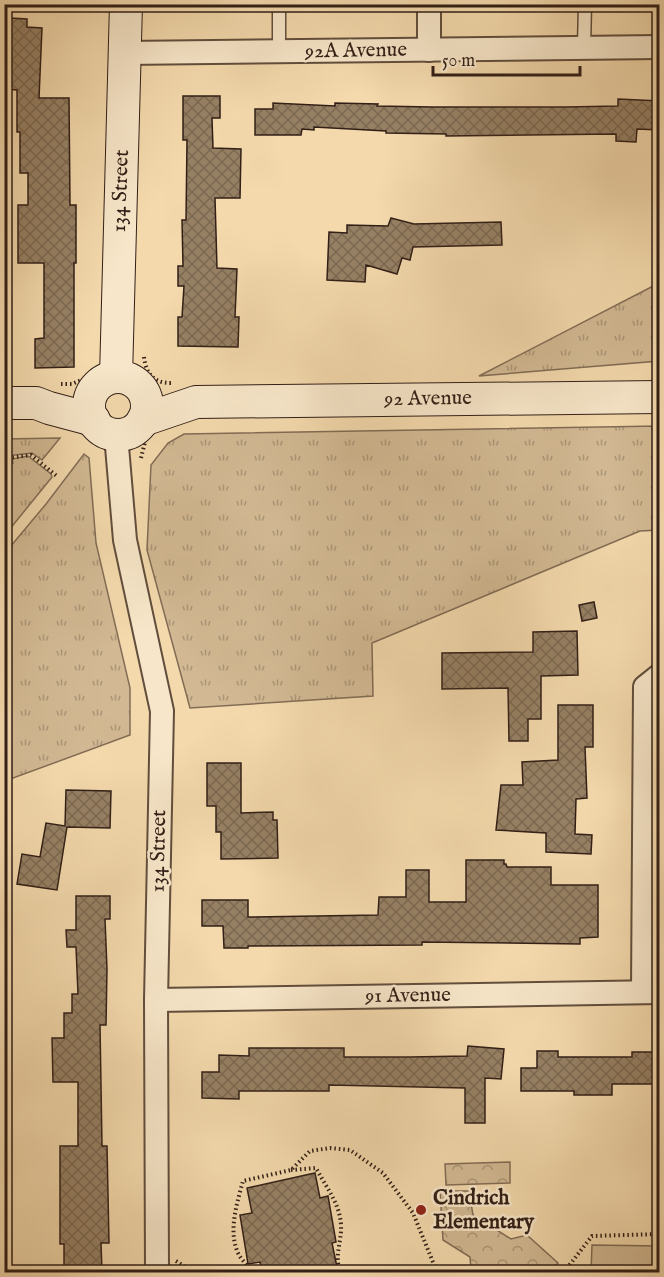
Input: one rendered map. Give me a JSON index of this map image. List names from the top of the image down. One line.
{"streets":{"main road":["134 Street","92 Avenue"],"street":["92A Avenue","91 Avenue"]},"crossings":[["92A Avenue","134 Street"],["134 Street","91 Avenue"]],"places":["Cindrich Elementary"],"scale_bar":"50 m"}
